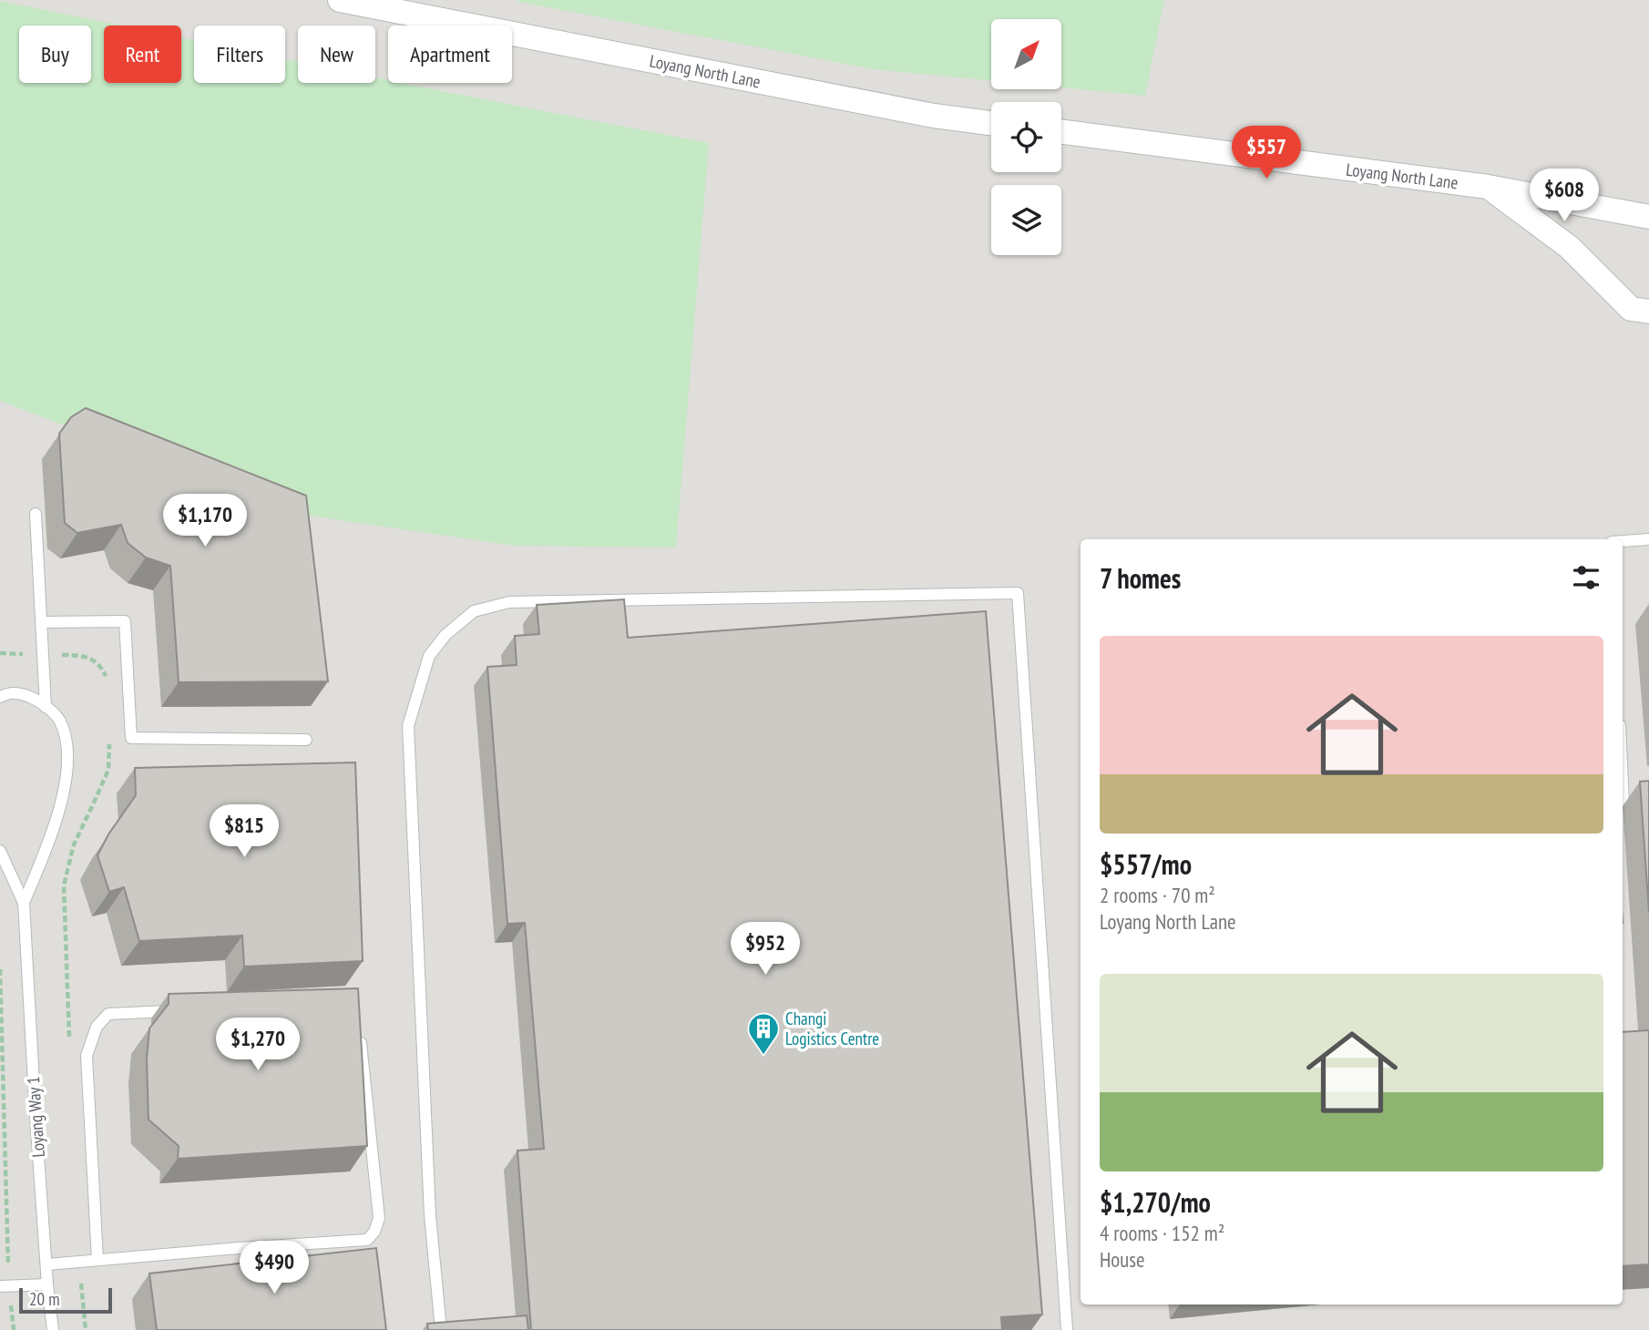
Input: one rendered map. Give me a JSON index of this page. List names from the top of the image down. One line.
{"streets":{"street":["Loyang North Lane"],"lane":["Loyang Way 1"]},"places":{"building":["Changi Logistics Centre"]},"scale_bar":"20 m","north":"top right","page":{"chip":["Buy","Rent","Filters","New","Apartment"],"price":["$557","$608","$1,170","$815","$952","$1,270","$490"],"heading":"7 homes","list":[{"name":"$557/mo","note":"2 rooms · 70 m² · Loyang North Lane"},{"name":"$1,270/mo","note":"4 rooms · 152 m² · House"}],"scale":"20 m"}}
